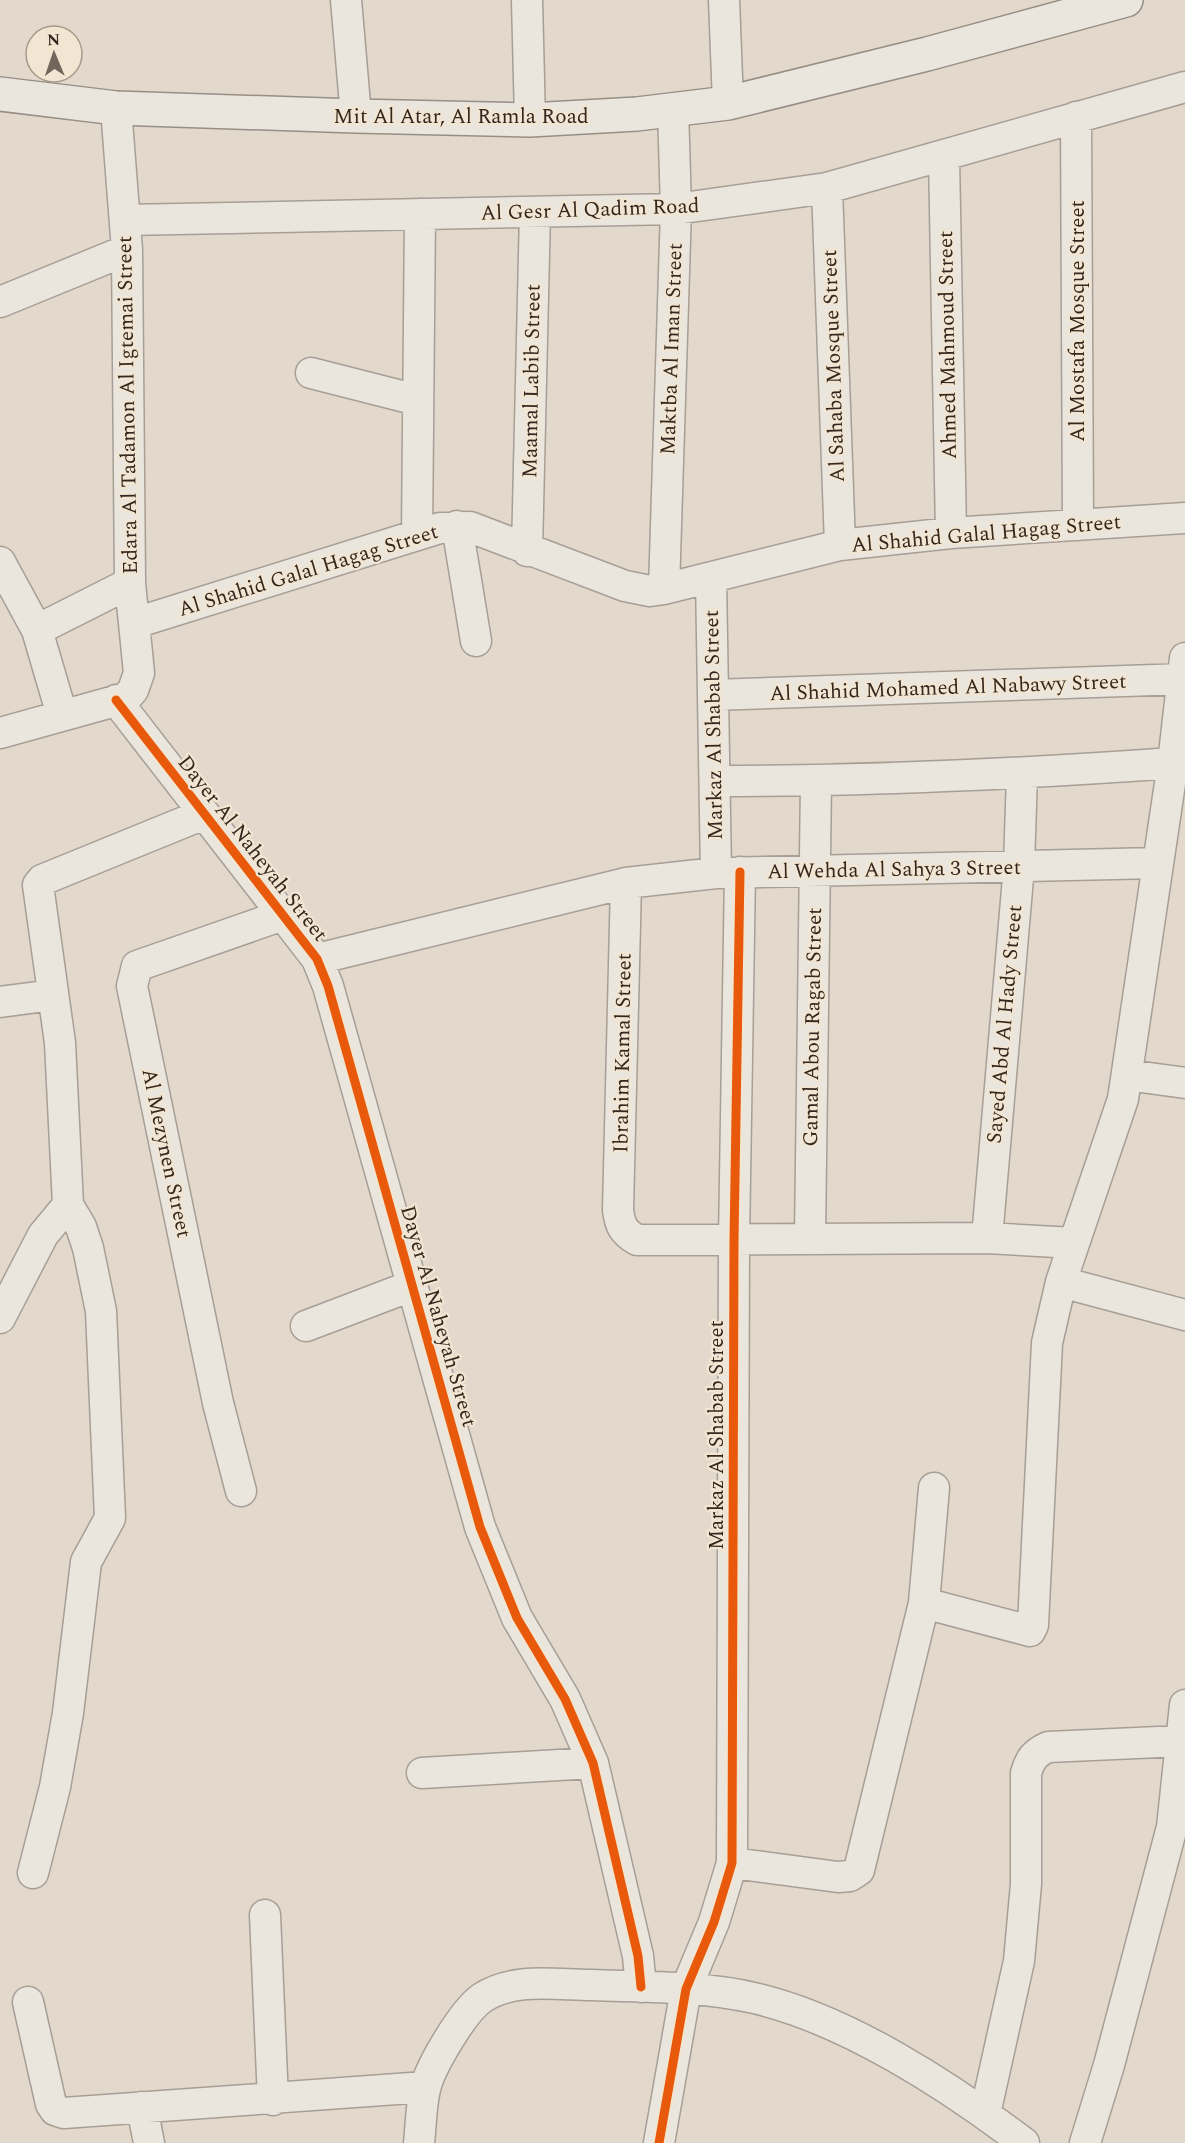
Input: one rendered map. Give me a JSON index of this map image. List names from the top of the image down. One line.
{"streets":{"main road":["Mit Al Atar, Al Ramla Road"],"street":["Al Gesr Al Qadim Road","Al Mostafa Mosque Street","Ahmed Mahmoud Street","Maktba Al Iman Street","Al Sahaba Mosque Street","Maamal Labib Street","Edara Al Tadamon Al Igtemai Street","Al Shahid Galal Hagag Street","Al Shahid Mohamed Al Nabawy Street","Markaz Al Shabab Street","Dayer Al Naheyah Street","Al Wehda Al Sahya 3 Street","Sayed Abd Al Hady Street","Gamal Abou Ragab Street","Ibrahim Kamal Street","Al Mezynen Street"]},"crossings":[["Mit Al Atar, Al Ramla Road","Maktba Al Iman Street"],["Mit Al Atar, Al Ramla Road","Edara Al Tadamon Al Igtemai Street"],["Al Gesr Al Qadim Road","Al Mostafa Mosque Street"],["Al Gesr Al Qadim Road","Ahmed Mahmoud Street"],["Al Gesr Al Qadim Road","Maktba Al Iman Street"],["Al Gesr Al Qadim Road","Al Sahaba Mosque Street"],["Al Gesr Al Qadim Road","Maamal Labib Street"],["Al Gesr Al Qadim Road","Edara Al Tadamon Al Igtemai Street"],["Al Mostafa Mosque Street","Al Shahid Galal Hagag Street"],["Ahmed Mahmoud Street","Al Shahid Galal Hagag Street"],["Maktba Al Iman Street","Al Shahid Galal Hagag Street"],["Al Sahaba Mosque Street","Al Shahid Galal Hagag Street"],["Maamal Labib Street","Al Shahid Galal Hagag Street"],["Edara Al Tadamon Al Igtemai Street","Al Shahid Galal Hagag Street"],["Edara Al Tadamon Al Igtemai Street","Dayer Al Naheyah Street"],["Al Shahid Galal Hagag Street","Markaz Al Shabab Street"],["Al Shahid Mohamed Al Nabawy Street","Markaz Al Shabab Street"],["Markaz Al Shabab Street","Al Wehda Al Sahya 3 Street"],["Markaz Al Shabab Street","Ibrahim Kamal Street"],["Dayer Al Naheyah Street","Al Wehda Al Sahya 3 Street"],["Dayer Al Naheyah Street","Al Mezynen Street"],["Al Wehda Al Sahya 3 Street","Sayed Abd Al Hady Street"],["Al Wehda Al Sahya 3 Street","Gamal Abou Ragab Street"],["Al Wehda Al Sahya 3 Street","Ibrahim Kamal Street"]],"north":"top"}
